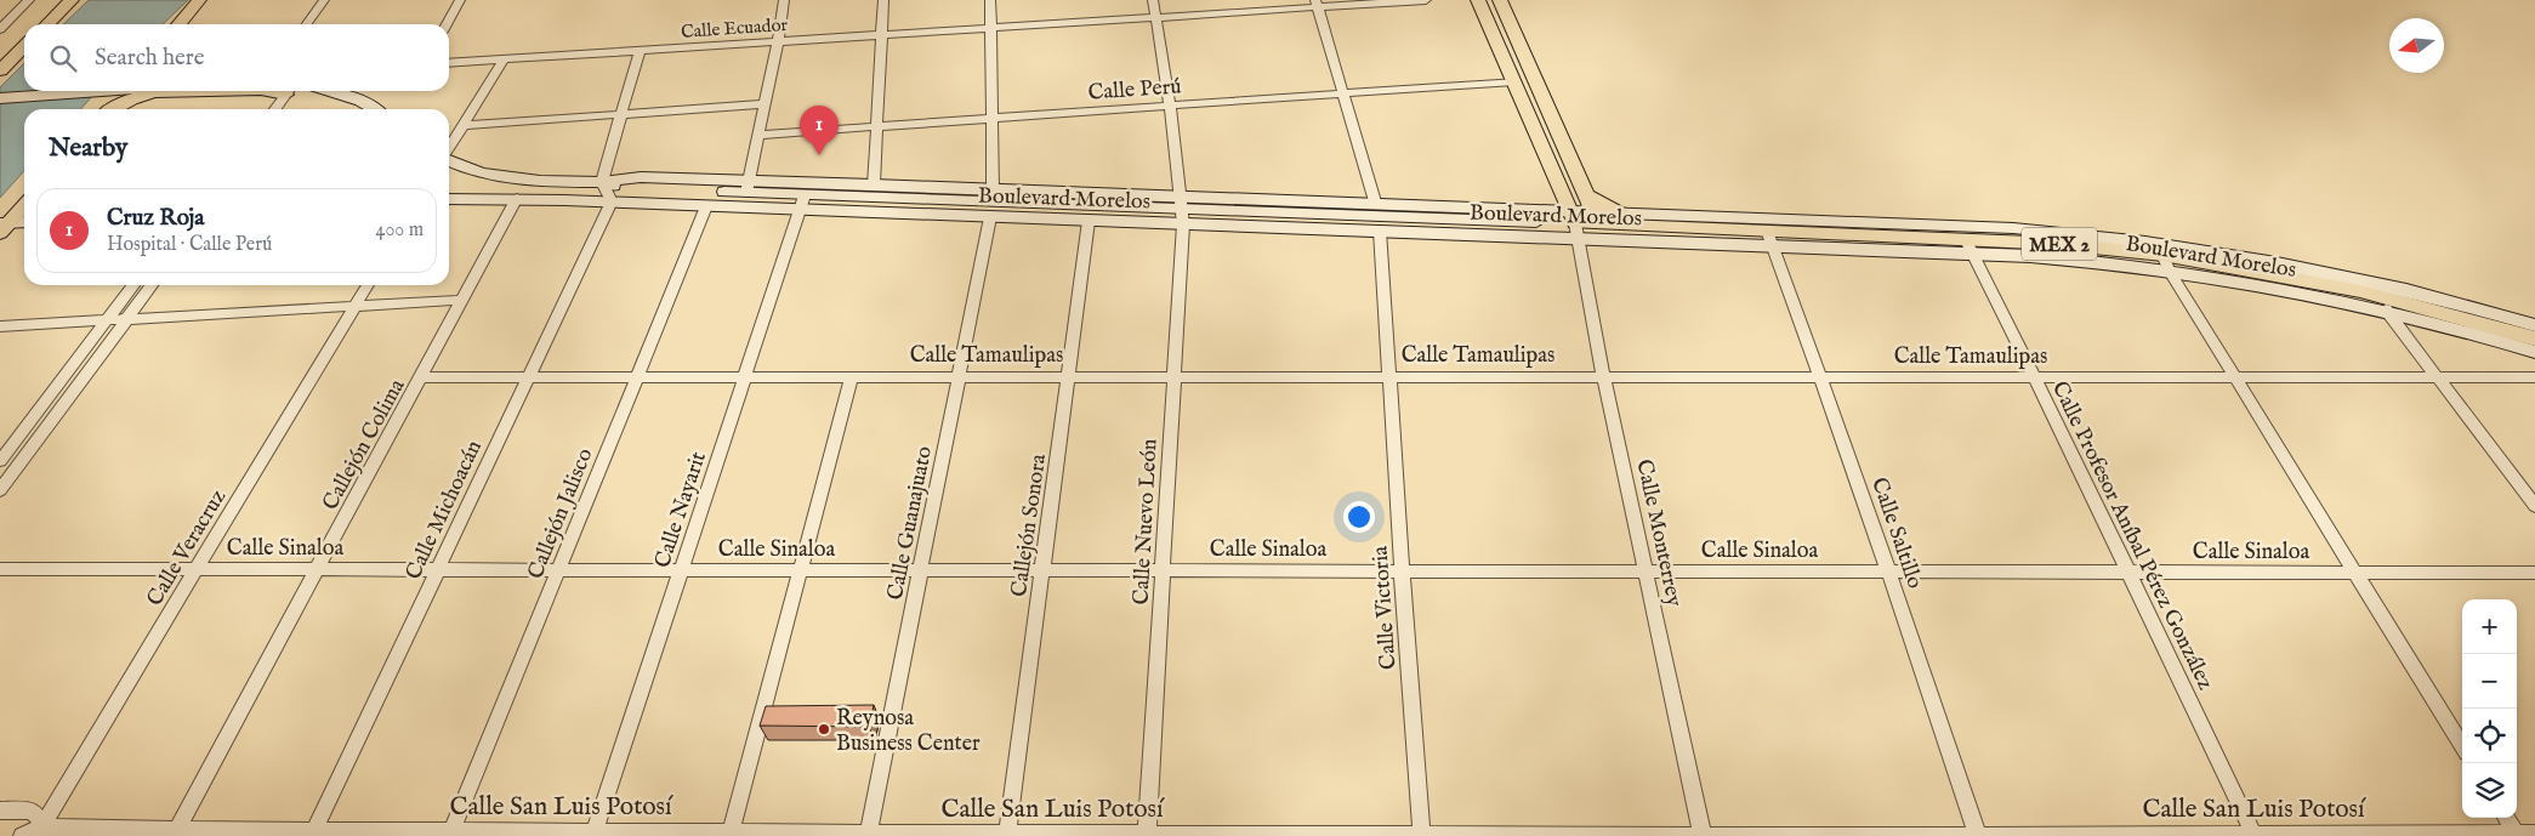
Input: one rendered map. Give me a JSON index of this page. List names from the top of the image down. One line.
{"streets":{"main road":["Boulevard Morelos","MEX 2"],"street":["Calle Ecuador","Calle Perú","Calle Tamaulipas","Callejón Colima","Calle Michoacán","Calle Nayarit","Callejón Jalisco","Calle Nuevo León","Calle Guanajuato","Callejón Sonora","Calle Monterrey","Calle Saltillo","Calle Profesor Aníbal Pérez González","Calle Veracruz","Calle Sinaloa","Calle Victoria","Calle San Luis Potosí"]},"crossings":[["Calle Ecuador","Calle Michoacán"],["Calle Ecuador","Calle Nuevo León"],["Calle Perú","Calle Nuevo León"],["Boulevard Morelos","Callejón Colima"],["Boulevard Morelos","Calle Michoacán"],["Boulevard Morelos","Calle Nayarit"],["Boulevard Morelos","Callejón Jalisco"],["Boulevard Morelos","Calle Nuevo León"],["Boulevard Morelos","Calle Guanajuato"],["Boulevard Morelos","Callejón Sonora"],["Boulevard Morelos","Calle Monterrey"],["Boulevard Morelos","Calle Saltillo"],["Boulevard Morelos","Calle Profesor Aníbal Pérez González"],["Boulevard Morelos","Calle Victoria"],["Calle Tamaulipas","Callejón Colima"],["Calle Tamaulipas","Calle Michoacán"],["Calle Tamaulipas","Calle Nayarit"],["Calle Tamaulipas","Callejón Jalisco"],["Calle Tamaulipas","Calle Nuevo León"],["Calle Tamaulipas","Calle Guanajuato"],["Calle Tamaulipas","Callejón Sonora"],["Calle Tamaulipas","Calle Monterrey"],["Calle Tamaulipas","Calle Saltillo"],["Calle Tamaulipas","Calle Profesor Aníbal Pérez González"],["Calle Tamaulipas","Calle Victoria"],["Callejón Colima","Calle Sinaloa"],["Callejón Colima","Calle San Luis Potosí"],["Calle Michoacán","Calle Sinaloa"],["Calle Michoacán","Calle San Luis Potosí"],["Calle Nayarit","Calle Sinaloa"],["Calle Nayarit","Calle San Luis Potosí"],["Callejón Jalisco","Calle Sinaloa"],["Callejón Jalisco","Calle San Luis Potosí"],["Calle Nuevo León","Calle Sinaloa"],["Calle Nuevo León","Calle San Luis Potosí"],["Calle Guanajuato","Calle Sinaloa"],["Calle Guanajuato","Calle San Luis Potosí"],["Callejón Sonora","Calle Sinaloa"],["Callejón Sonora","Calle San Luis Potosí"],["Calle Monterrey","Calle Sinaloa"],["Calle Monterrey","Calle San Luis Potosí"],["Calle Saltillo","Calle Sinaloa"],["Calle Saltillo","Calle San Luis Potosí"],["Calle Profesor Aníbal Pérez González","Calle Sinaloa"],["Calle Profesor Aníbal Pérez González","Calle San Luis Potosí"],["Calle Veracruz","Calle Sinaloa"],["Calle Veracruz","Calle San Luis Potosí"],["Calle Sinaloa","Calle Victoria"],["Calle Victoria","Calle San Luis Potosí"]],"places":["Reynosa Business Center"],"north":"left","page":{"search":"Search here","pins":"1","heading":"Nearby","list":[{"mark":"1","name":"Cruz Roja","note":"Hospital · Calle Perú","value":"400 m"}],"map_buttons":["+","−"]}}
